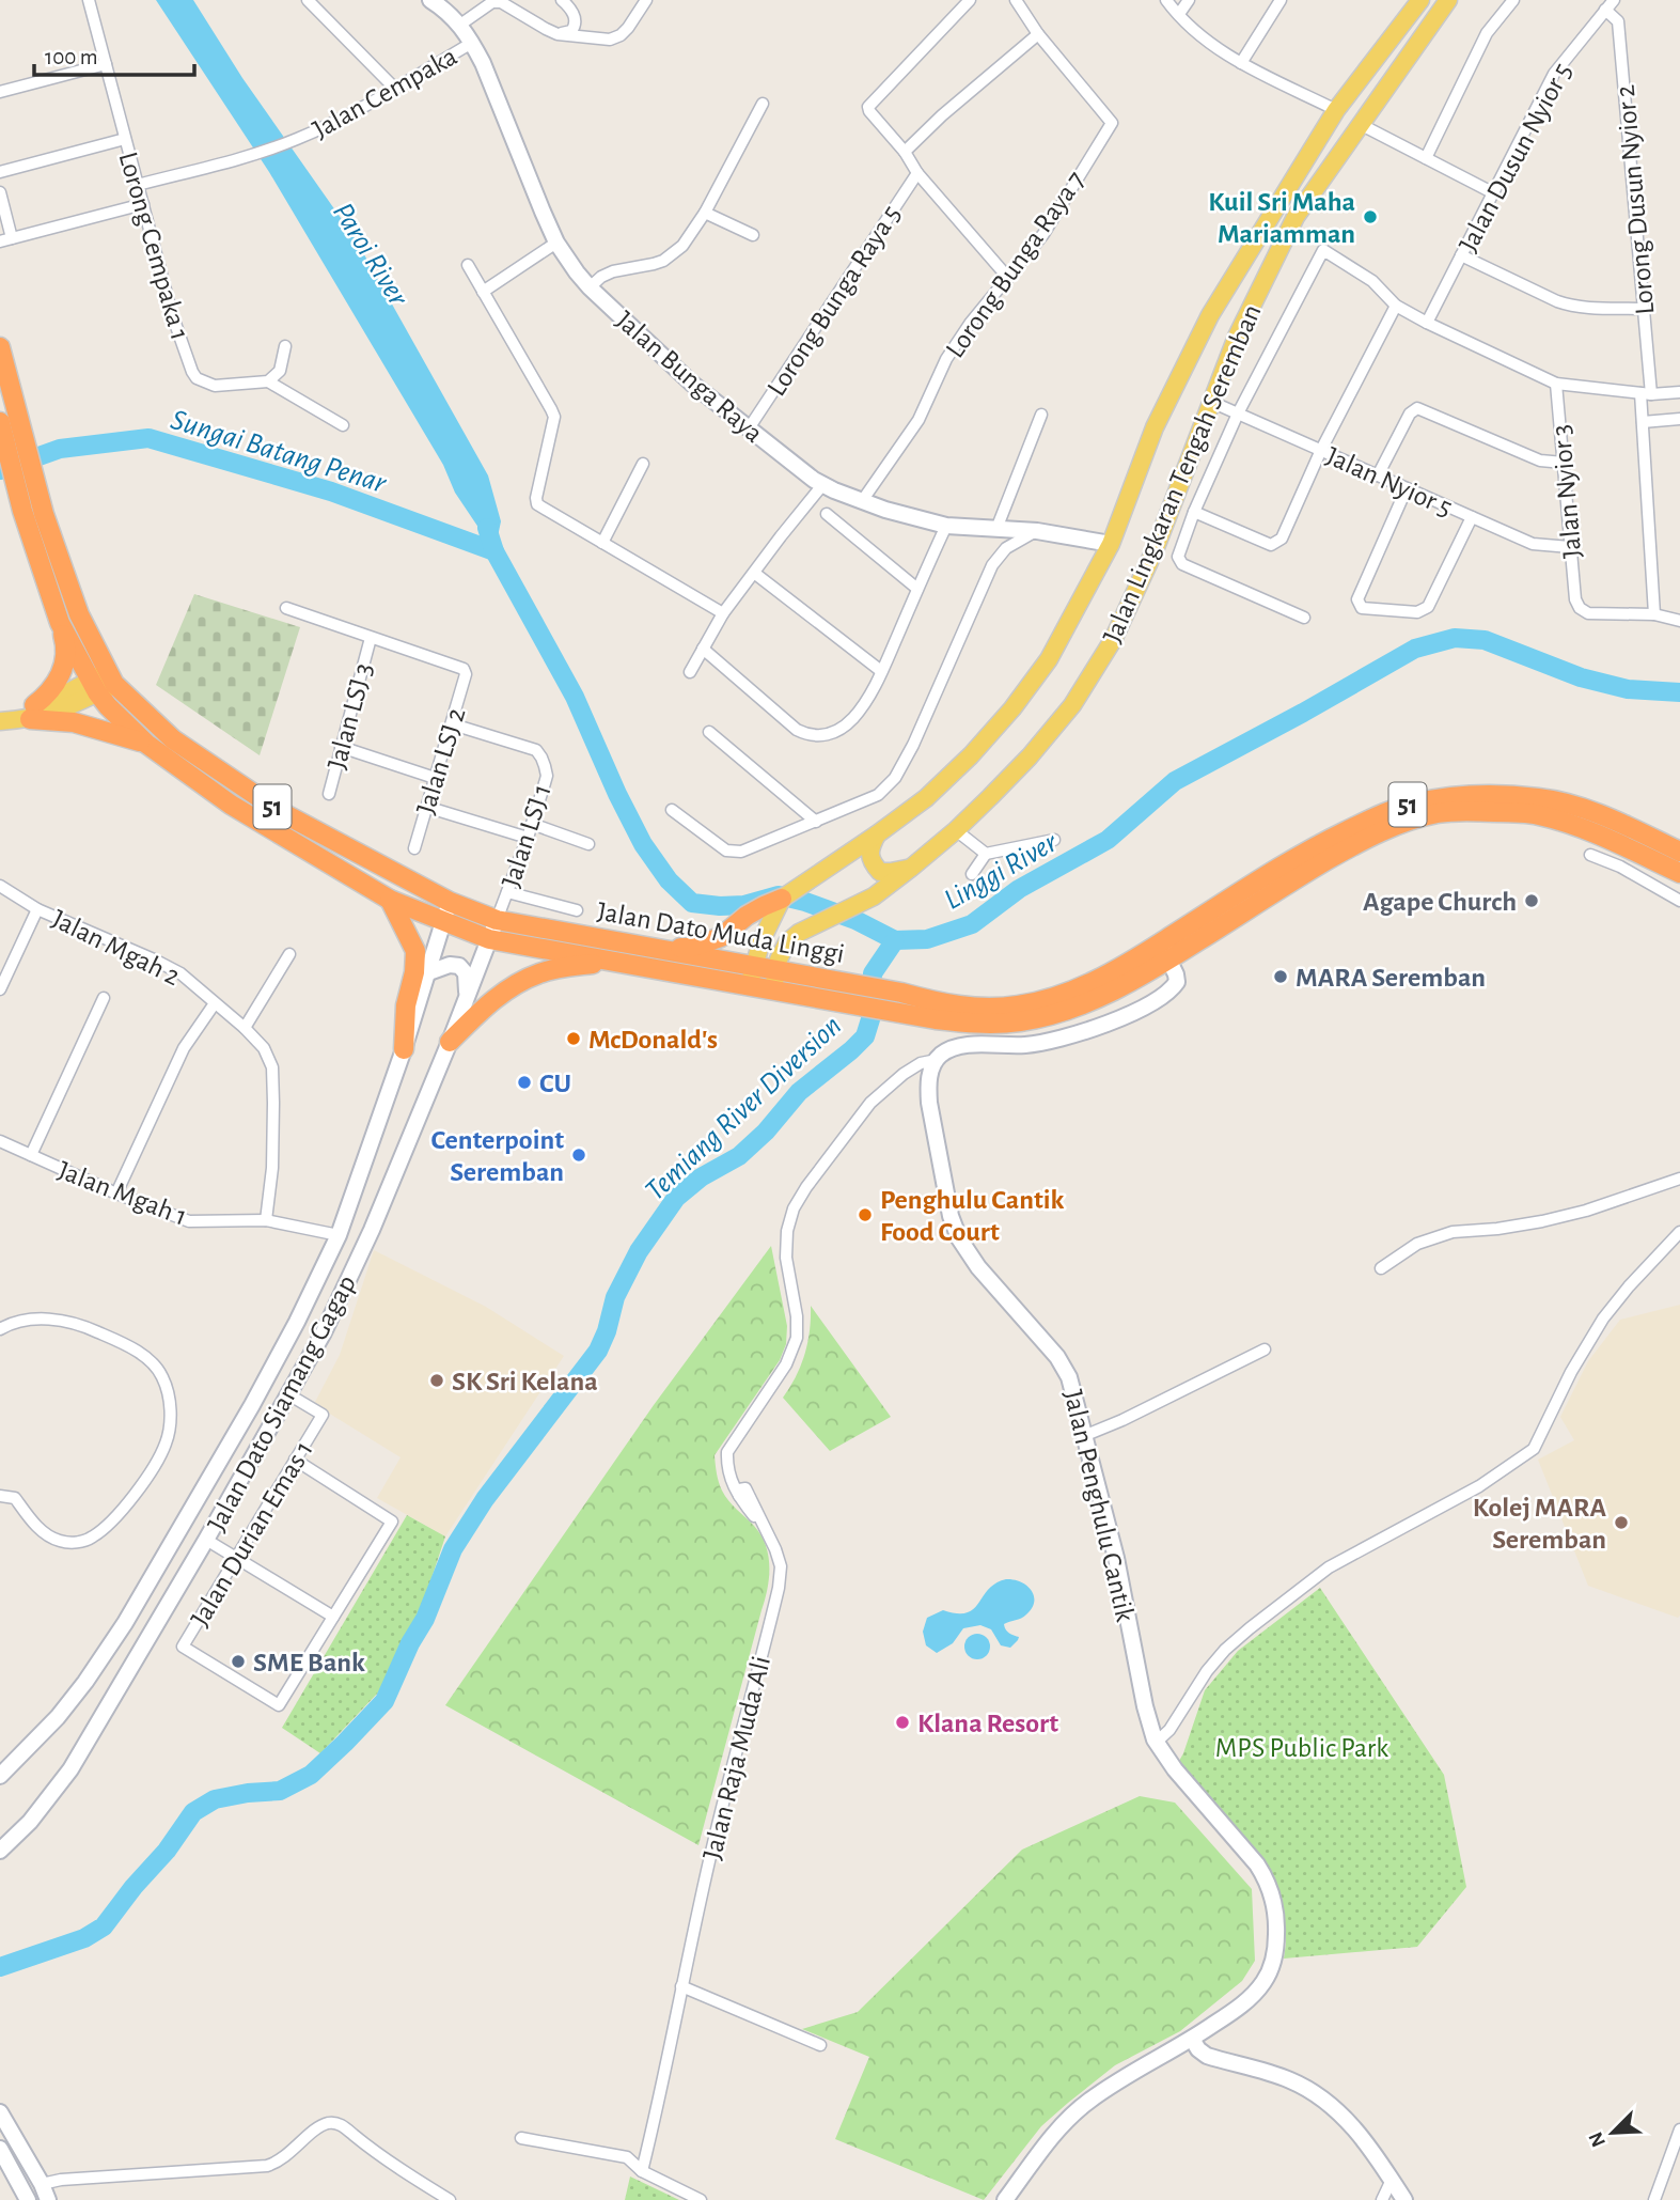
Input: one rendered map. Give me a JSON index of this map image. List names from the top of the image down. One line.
{"streets":{"highway":["51","Jalan Dato Muda Linggi"],"main road":["Jalan Lingkaran Tengah Seremban"],"street":["Jalan Cempaka","Jalan Dusun Nyior 5","Lorong Dusun Nyior 2","Lorong Cempaka 1","Lorong Bunga Raya 7","Lorong Bunga Raya 5","Jalan Bunga Raya","Jalan Nyior 5","Jalan Nyior 3","Jalan LSJ 3","Jalan LSJ 2","Jalan LSJ 1","Jalan Mgah 2","Jalan Mgah 1","Jalan Dato Siamang Gagap","Jalan Penghulu Cantik","Jalan Durian Emas 1","Jalan Raja Muda Ali"]},"crossings":[["Jalan Cempaka","Lorong Cempaka 1"],["Jalan Cempaka","Jalan Bunga Raya"],["Jalan Dusun Nyior 5","Lorong Dusun Nyior 2"],["Lorong Dusun Nyior 2","Jalan Nyior 3"],["Lorong Bunga Raya 7","Jalan Bunga Raya"],["Lorong Bunga Raya 5","Jalan Bunga Raya"],["Jalan Bunga Raya","Jalan Lingkaran Tengah Seremban"],["Jalan Lingkaran Tengah Seremban","Jalan Nyior 5"],["Jalan Lingkaran Tengah Seremban","Jalan Dato Muda Linggi"],["Jalan Nyior 5","Jalan Nyior 3"],["Jalan LSJ 3","Jalan LSJ 2"],["Jalan LSJ 2","Jalan LSJ 1"],["Jalan LSJ 1","Jalan Dato Muda Linggi"],["Jalan LSJ 1","Jalan Dato Siamang Gagap"],["Jalan Dato Muda Linggi","Jalan Dato Siamang Gagap"],["Jalan Mgah 2","Jalan Mgah 1"],["Jalan Mgah 1","Jalan Dato Siamang Gagap"],["Jalan Dato Siamang Gagap","Jalan Durian Emas 1"],["Jalan Penghulu Cantik","Jalan Raja Muda Ali"]],"water":["Paroi River","Sungai Batang Penar","Linggi River","Temiang River Diversion"],"parks":["MPS Public Park"],"places":["Kuil Sri Maha Mariamman","Agape Church","MARA Seremban","McDonald's","CU","Centerpoint Seremban","Penghulu Cantik Food Court","SK Sri Kelana","Kolej MARA Seremban","SME Bank","Klana Resort"],"scale_bar":"100 m","north":"bottom left"}
